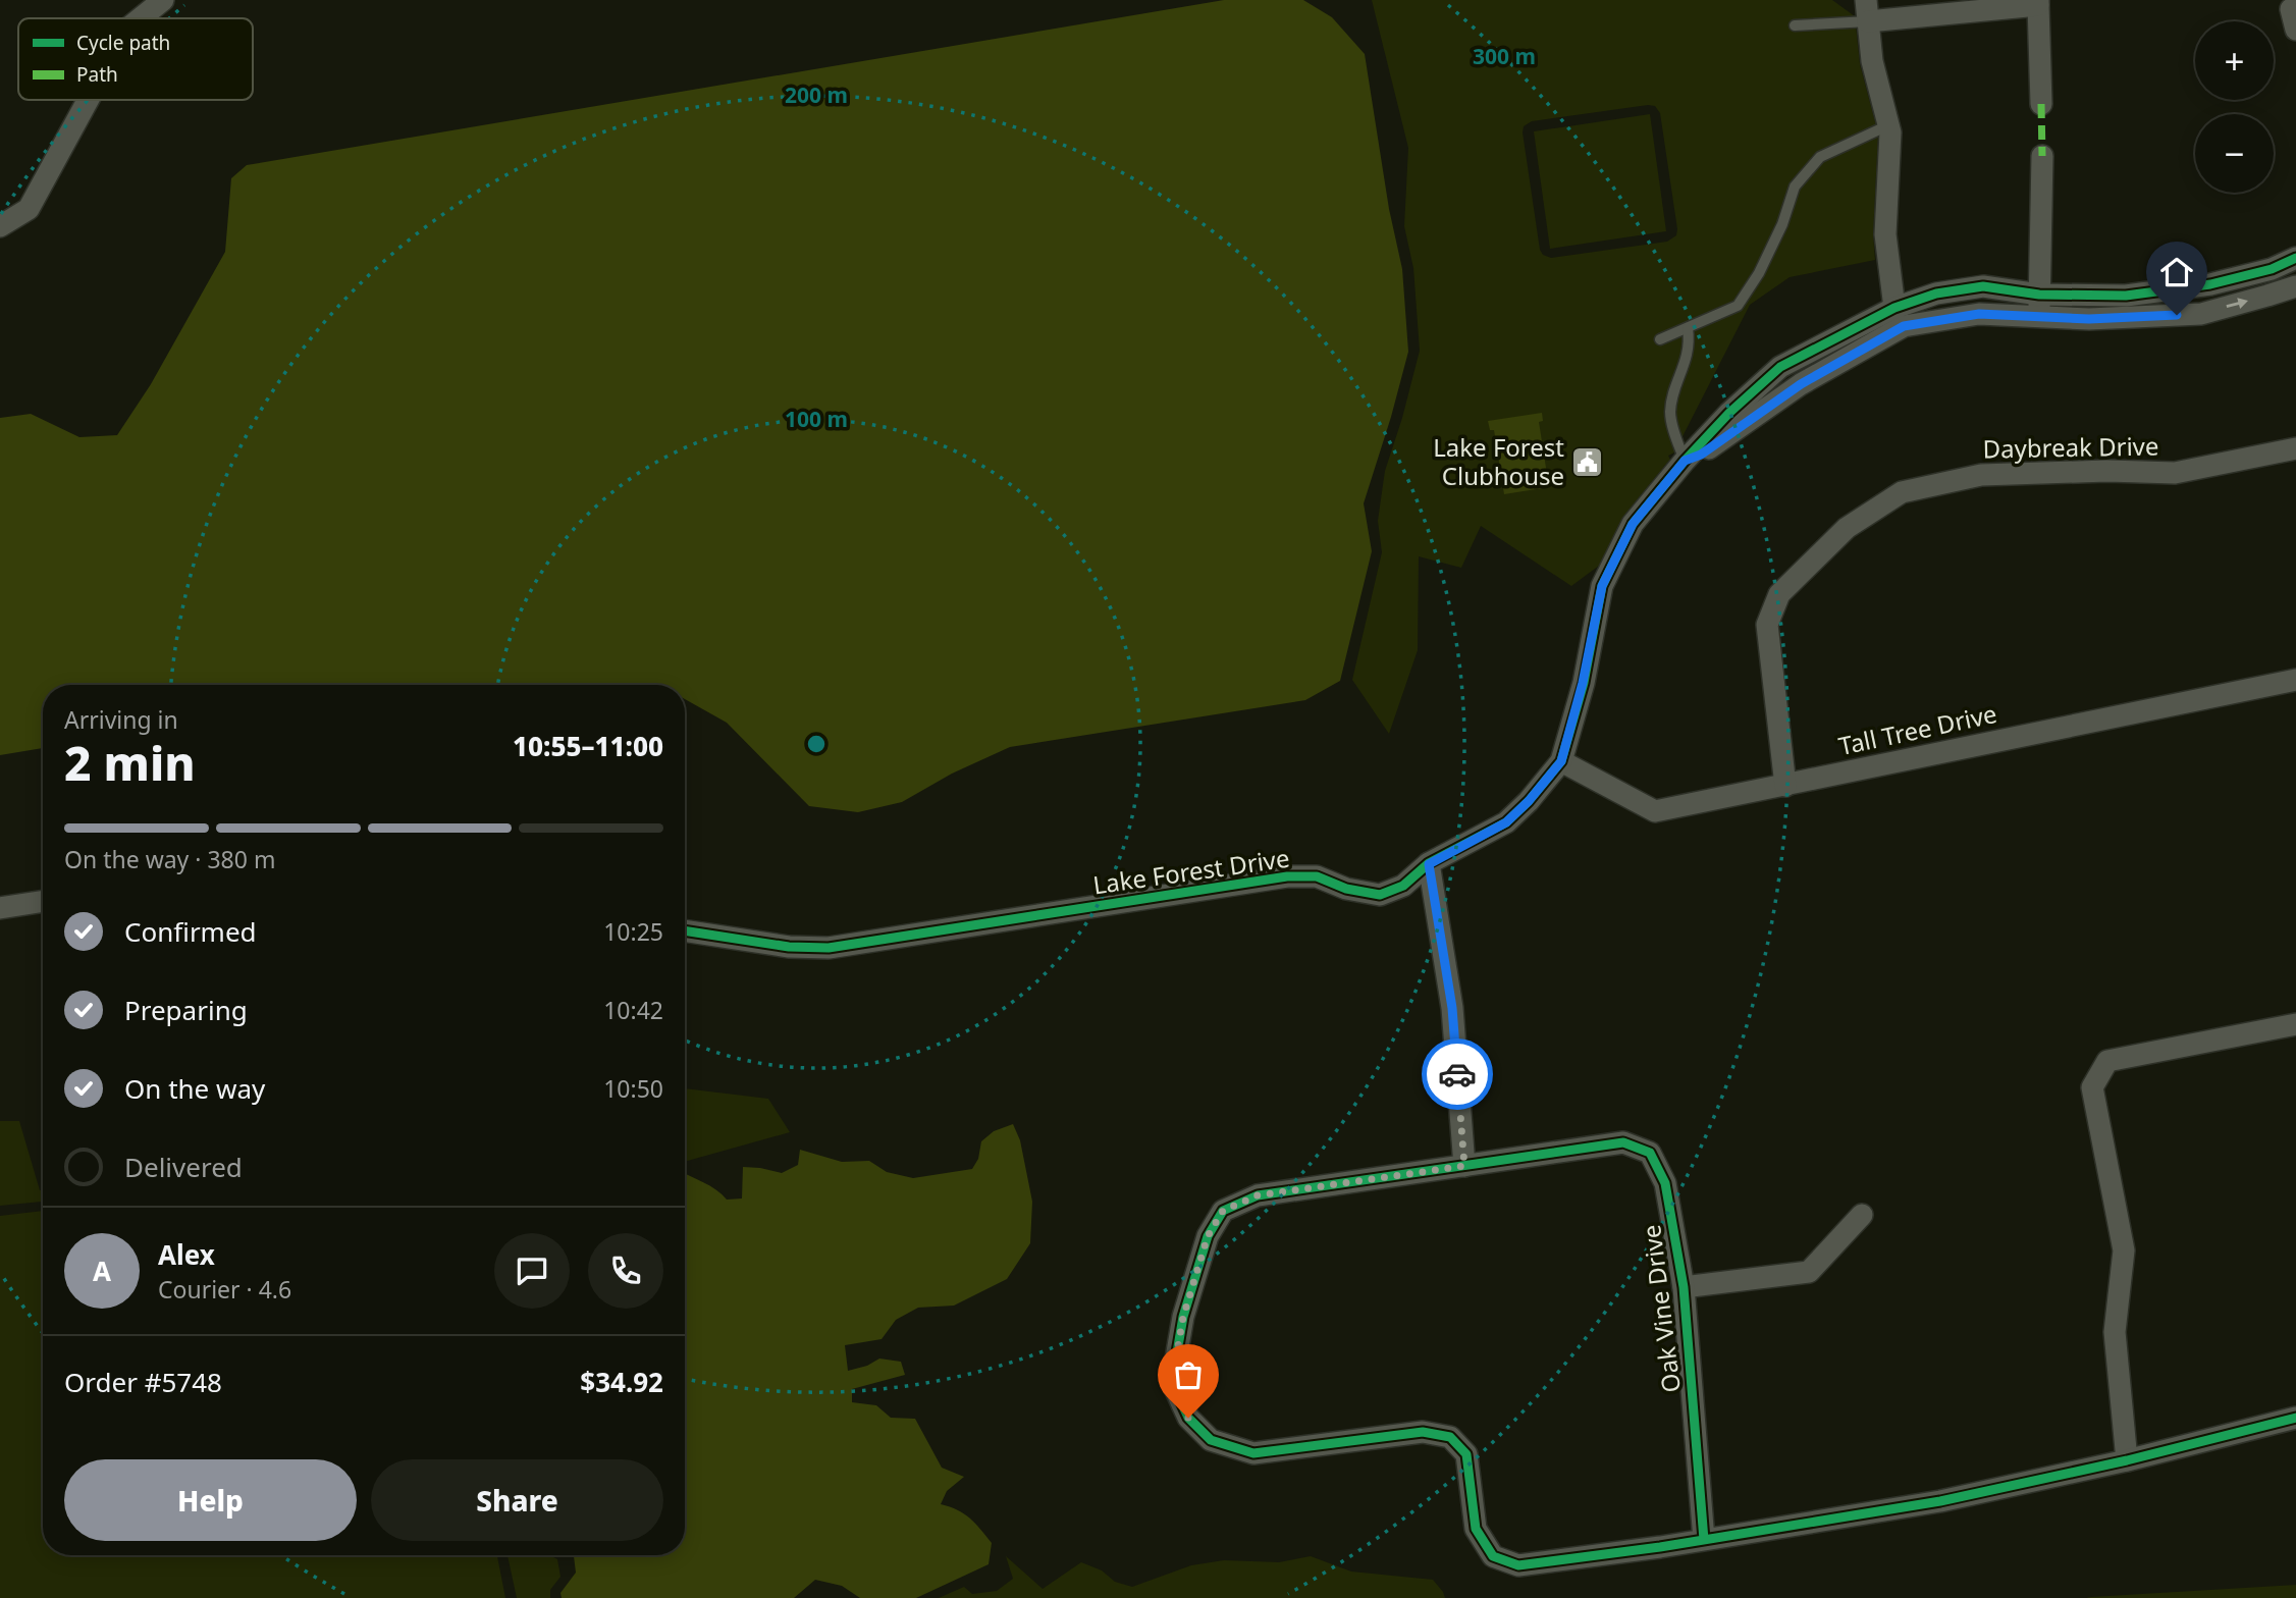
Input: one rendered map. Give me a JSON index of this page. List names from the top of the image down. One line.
{"streets":{"street":["Daybreak Drive","Tall Tree Drive","Lake Forest Drive","Oak Vine Drive"]},"crossings":[["Daybreak Drive","Tall Tree Drive"],["Tall Tree Drive","Lake Forest Drive"]],"places":{"public building":["Lake Forest Clubhouse"]},"legend":["Cycle path","Path"],"page":{"map_buttons":["+","−"],"heading":["2 min","Arriving in","10:55–11:00"],"panel":["Alex","Courier · 4.6","Order #5748","$34.92"],"bar":"On the way · 380 m","list":[["Confirmed","10:25"],["Preparing","10:42"],["On the way","10:50"],"Delivered"],"round":"A","buttons":["Help","Share"]},"rings":["300 m","200 m","100 m"]}
